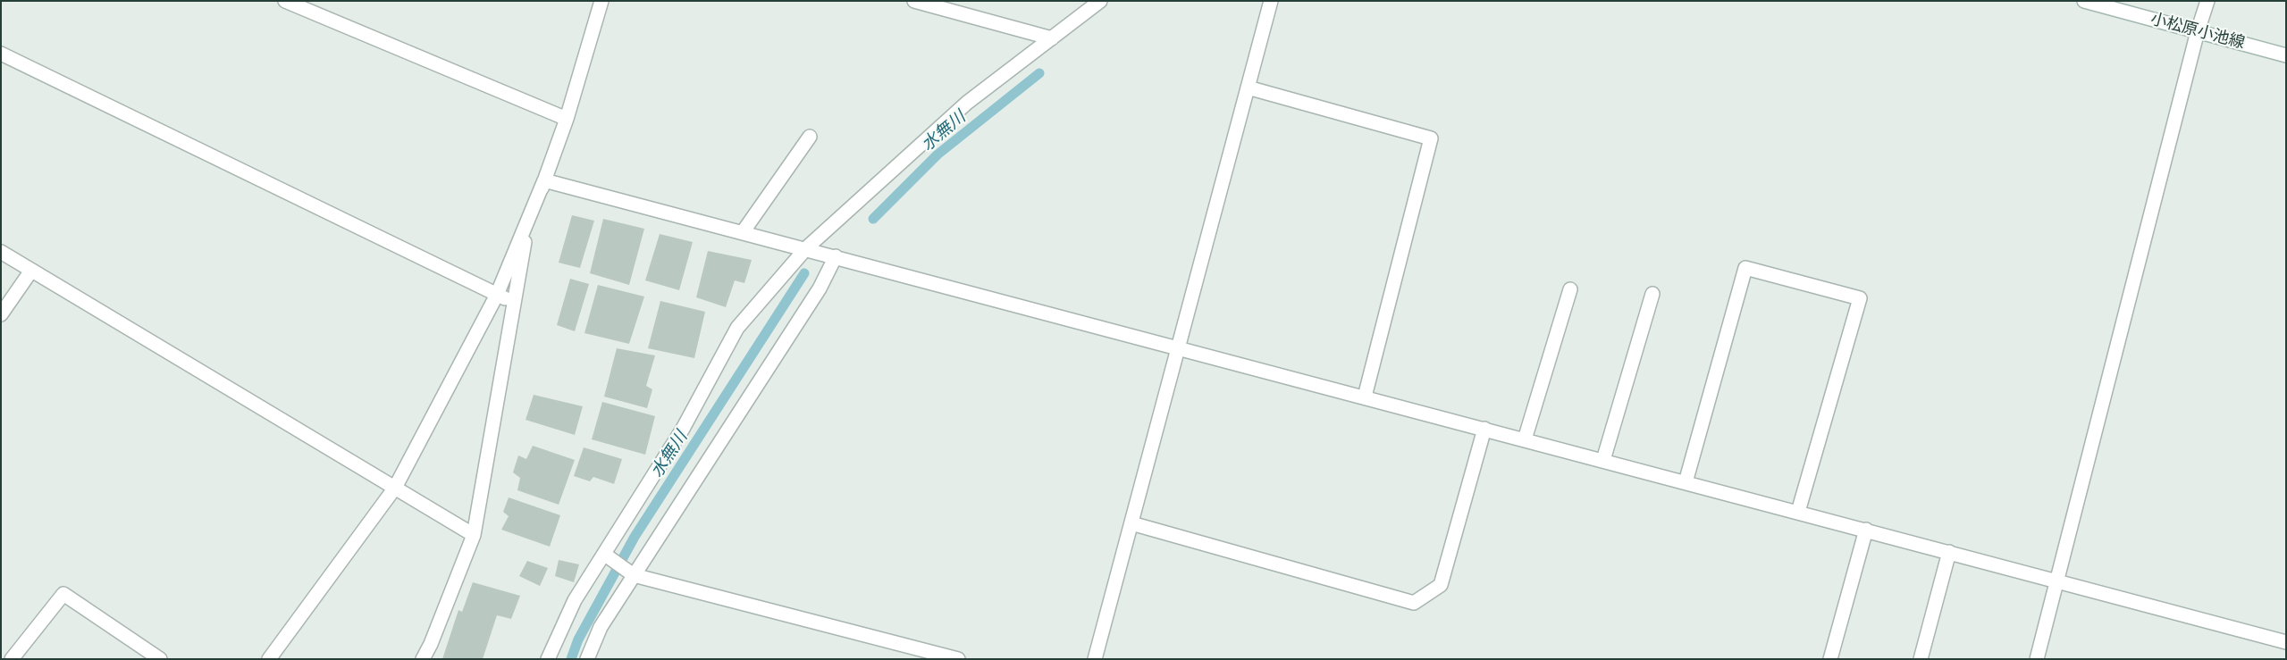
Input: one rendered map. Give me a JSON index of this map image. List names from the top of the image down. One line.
{"streets":{"street":["小松原小池線"]},"water":["水無川"]}
